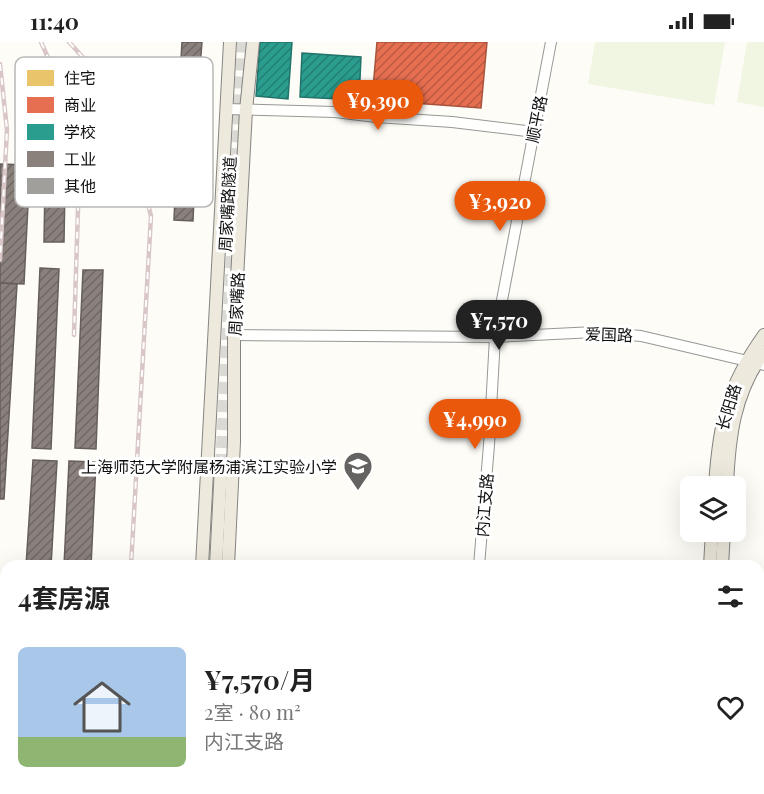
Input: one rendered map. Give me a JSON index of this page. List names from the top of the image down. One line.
{"streets":{"main road":["周家嘴路隧道","周家嘴路","长阳路"],"street":["顺平路","爱国路","内江支路"]},"crossings":[["顺平路","爱国路"],["顺平路","内江支路"],["周家嘴路隧道","周家嘴路"],["周家嘴路","爱国路"],["爱国路","长阳路"],["爱国路","内江支路"]],"places":{"school or university":["上海师范大学附属杨浦滨江实验小学"]},"legend":["住宅","商业","学校","工业","其他"],"page":{"status":"11:40","price":["¥9,390","¥3,920","¥7,570","¥4,990"],"heading":"4套房源","list":[{"name":"¥7,570/月","note":"2室 · 80 m² · 内江支路"}]}}
